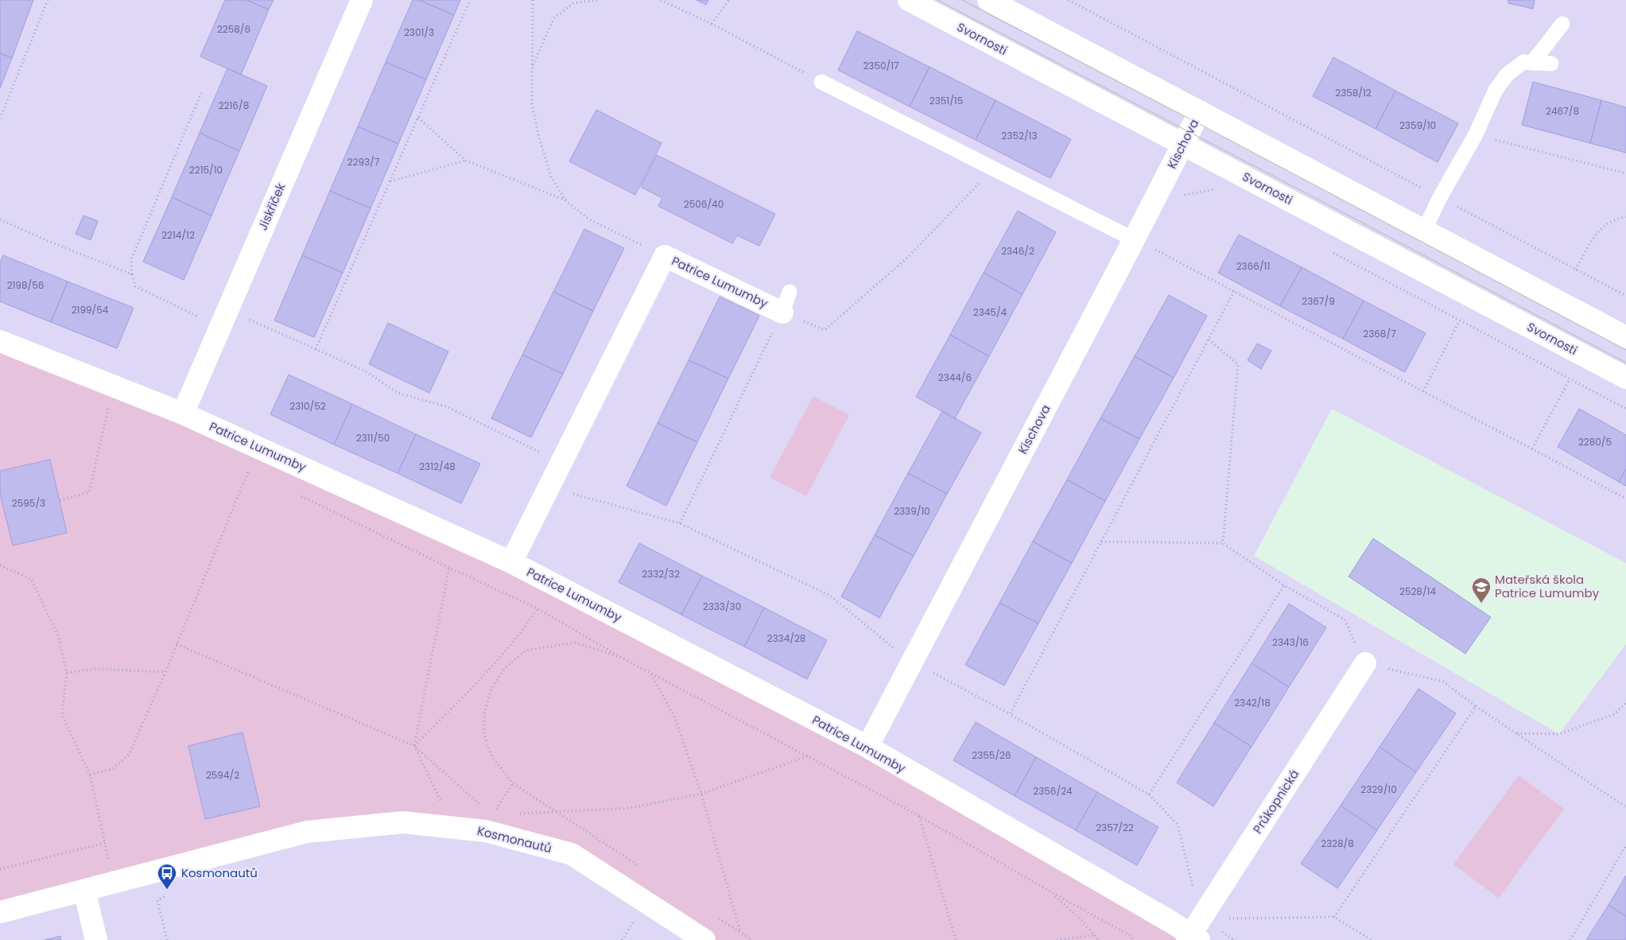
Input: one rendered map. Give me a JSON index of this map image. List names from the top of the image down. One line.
{"streets":{"street":["Svornosti","Kischova","Jiskřiček","Patrice Lumumby","Průkopnická","Kosmonautů"]},"crossings":[["Svornosti","Kischova"],["Kischova","Patrice Lumumby"],["Jiskřiček","Patrice Lumumby"],["Patrice Lumumby","Průkopnická"]],"places":{"school or university":["Mateřská škola Patrice Lumumby"],"bus stop":["Kosmonautů"]},"house_numbers":["2258/6","2301/3","2350/17","2358/12","2351/15","2216/8","2467/8","2359/10","2352/13","2293/7","2215/10","2506/40","2214/12","2346/2","2366/11","2198/56","2367/9","2199/54","2345/4","2368/7","2344/6","2310/52","2311/50","2280/5","2312/48","2595/3","2339/10","2332/32","2528/14","2333/30","2334/28","2343/16","2342/18","2355/26","2594/2","2329/10","2356/24","2357/22","2328/8"]}
